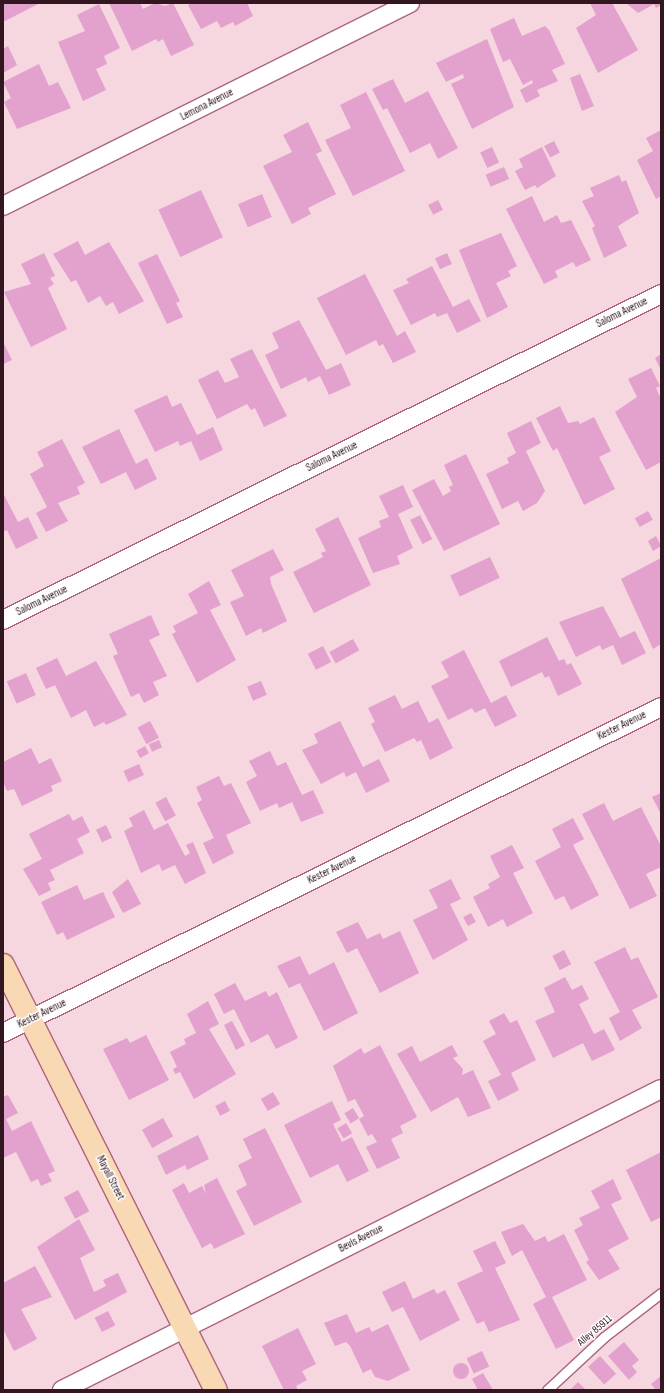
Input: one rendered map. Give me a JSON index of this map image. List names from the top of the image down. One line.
{"streets":{"street":["Lemona Avenue","Saloma Avenue","Kester Avenue","Mayall Street","Bevis Avenue"],"lane":["Alley 85911"]},"crossings":[["Kester Avenue","Mayall Street"],["Mayall Street","Bevis Avenue"]]}
